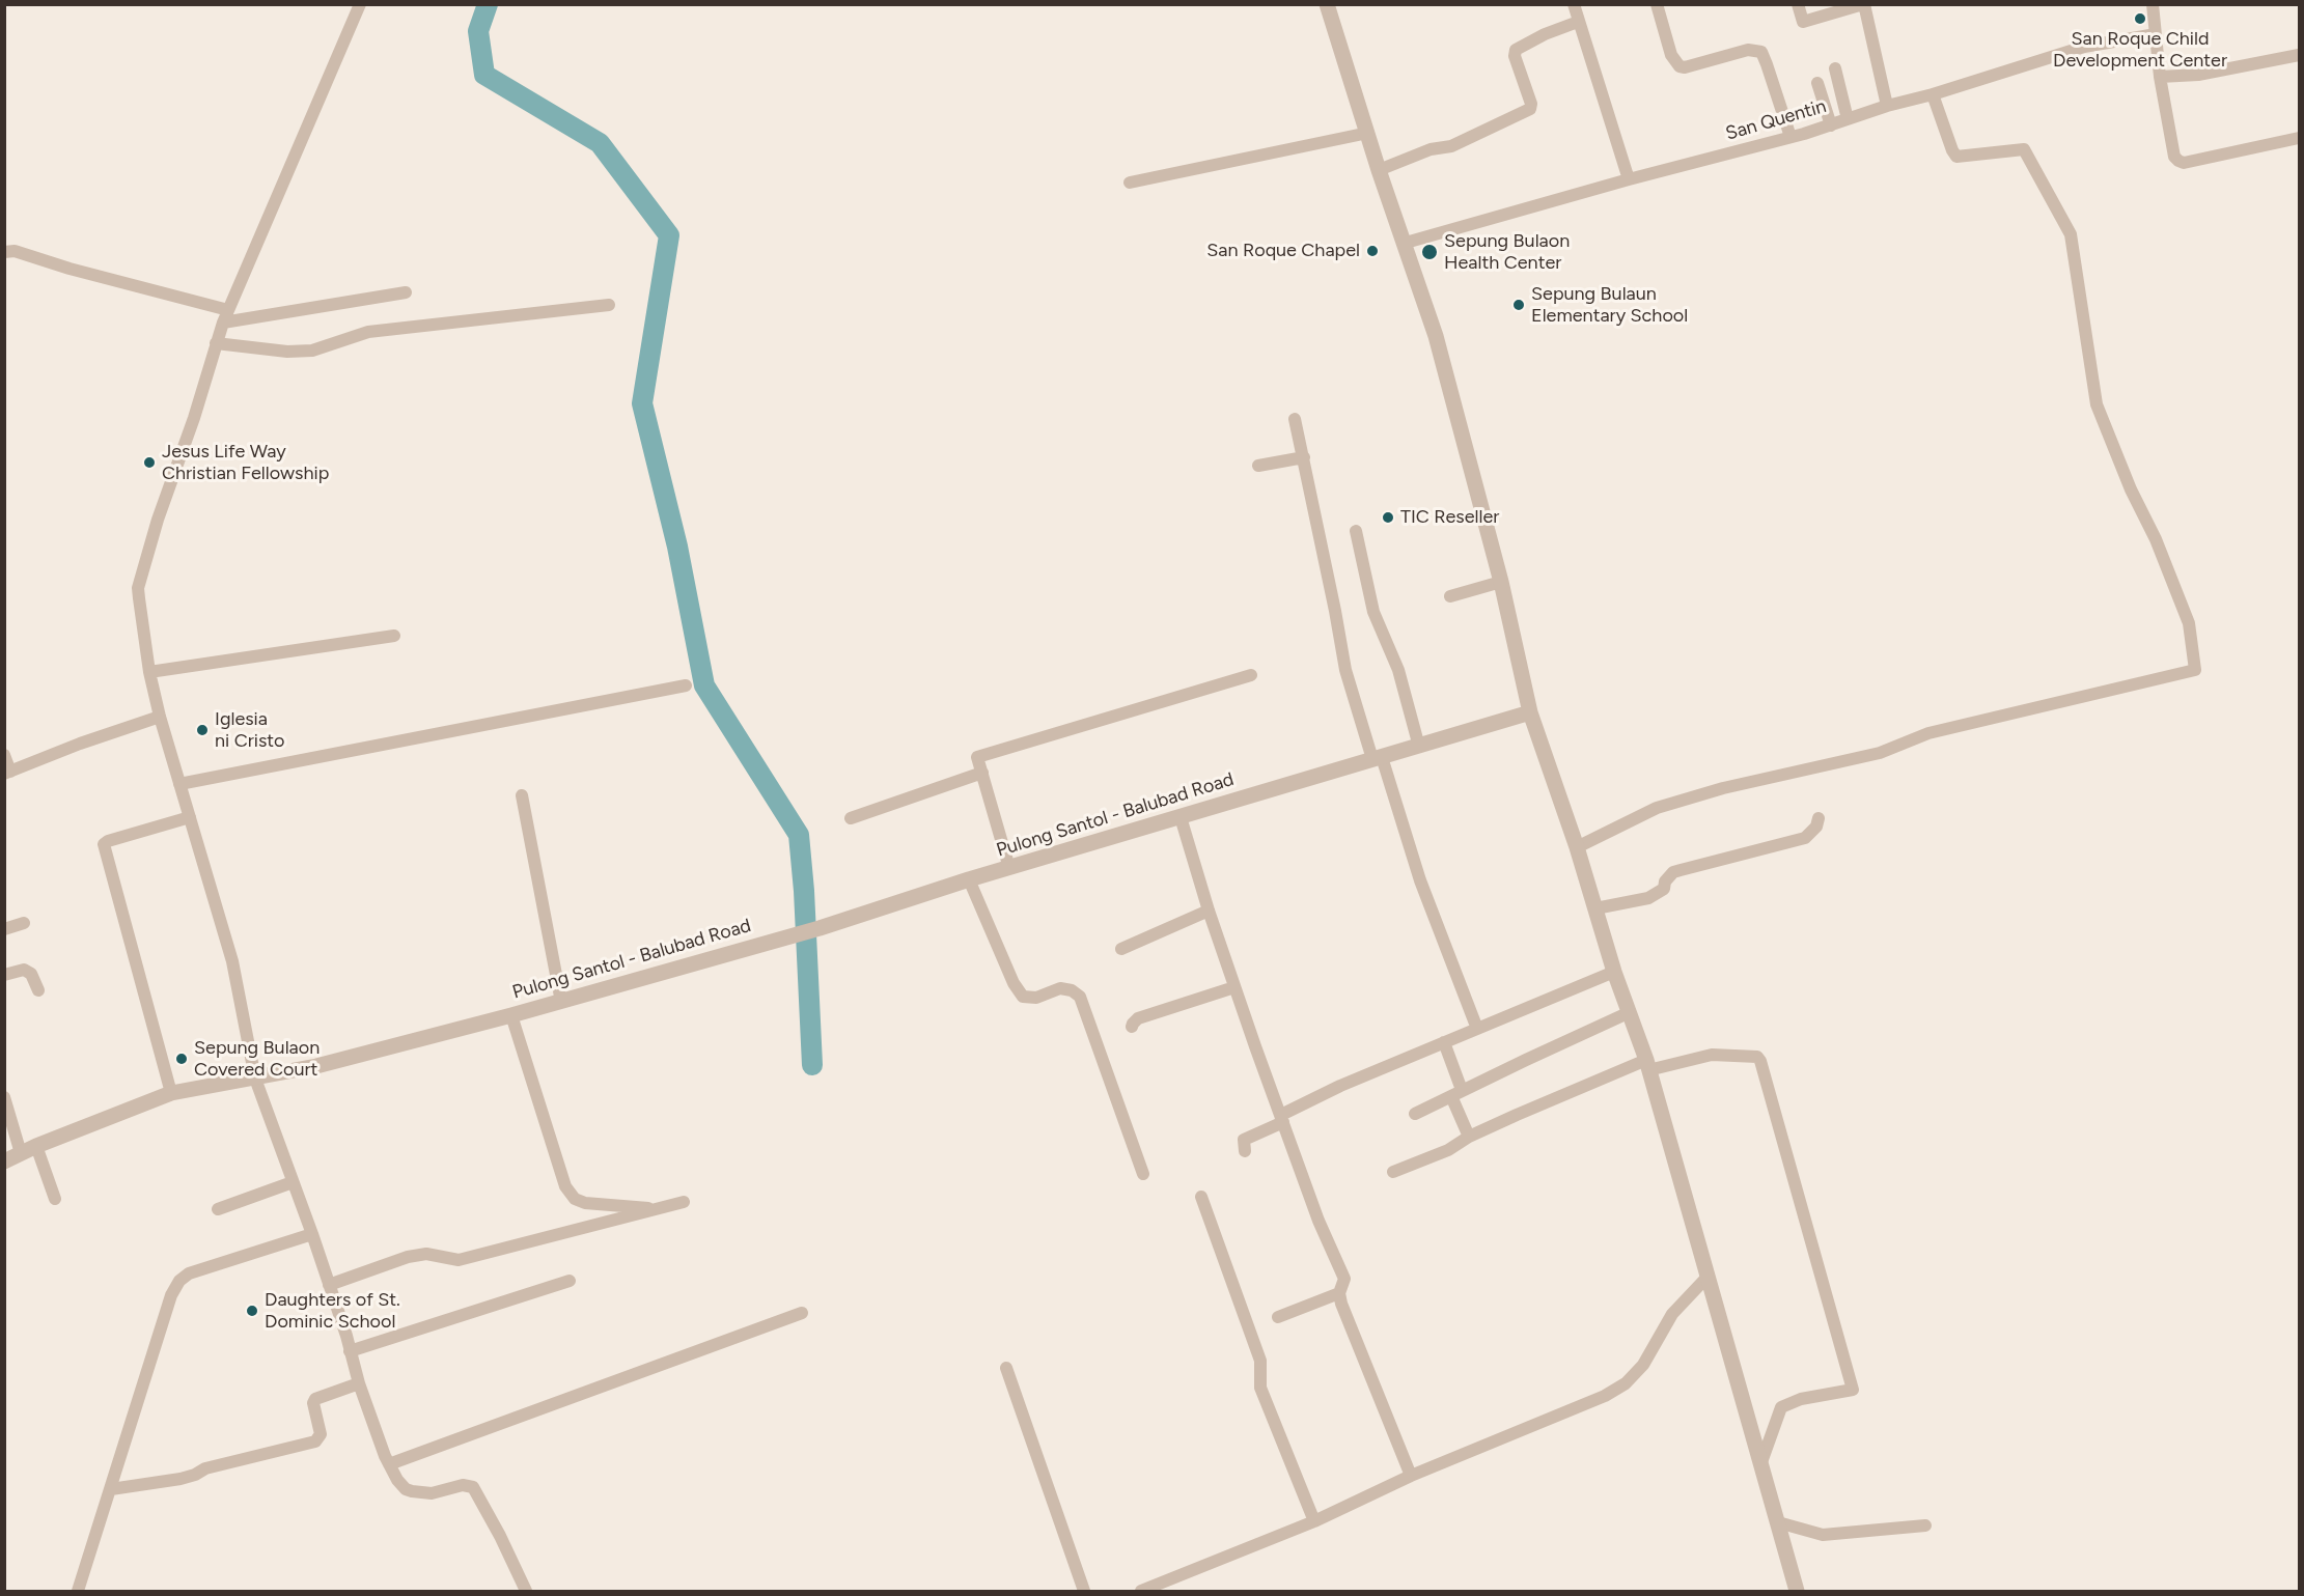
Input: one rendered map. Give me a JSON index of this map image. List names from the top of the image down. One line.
{"streets":{"street":["San Quentin","Pulong Santol - Balubad Road"]},"places":["San Roque Child Development Center","San Roque Chapel","Sepung Bulaon Health Center","Sepung Bulaun Elementary School","Jesus Life Way Christian Fellowship","TIC Reseller","Iglesia ni Cristo","Sepung Bulaon Covered Court","Daughters of St. Dominic School"]}
